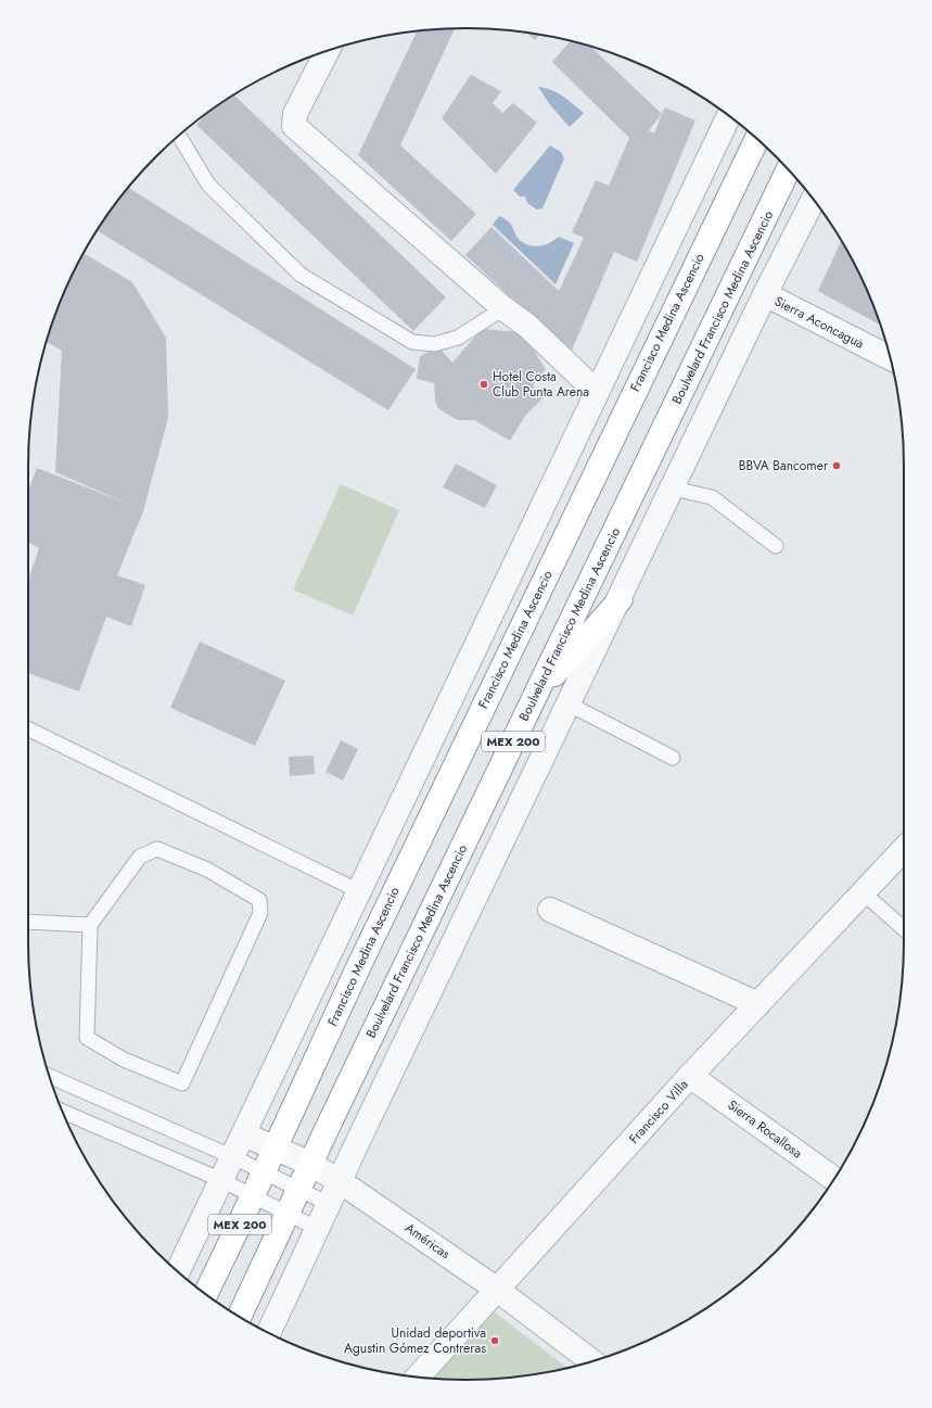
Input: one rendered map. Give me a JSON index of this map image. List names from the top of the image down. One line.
{"streets":{"highway":["Boulvelard Francisco Medina Ascencio","Francisco Medina Ascencio","MEX 200"],"street":["Sierra Aconcagua","Francisco Villa","Sierra Rocallosa","Américas"]},"crossings":[["Boulvelard Francisco Medina Ascencio","Américas"],["Francisco Medina Ascencio","MEX 200"],["Francisco Medina Ascencio","Américas"],["MEX 200","Américas"],["Francisco Villa","Sierra Rocallosa"],["Francisco Villa","Américas"]],"places":["Hotel Costa Club Punta Arena","BBVA Bancomer","Unidad deportiva Agustin Gómez Contreras"]}
